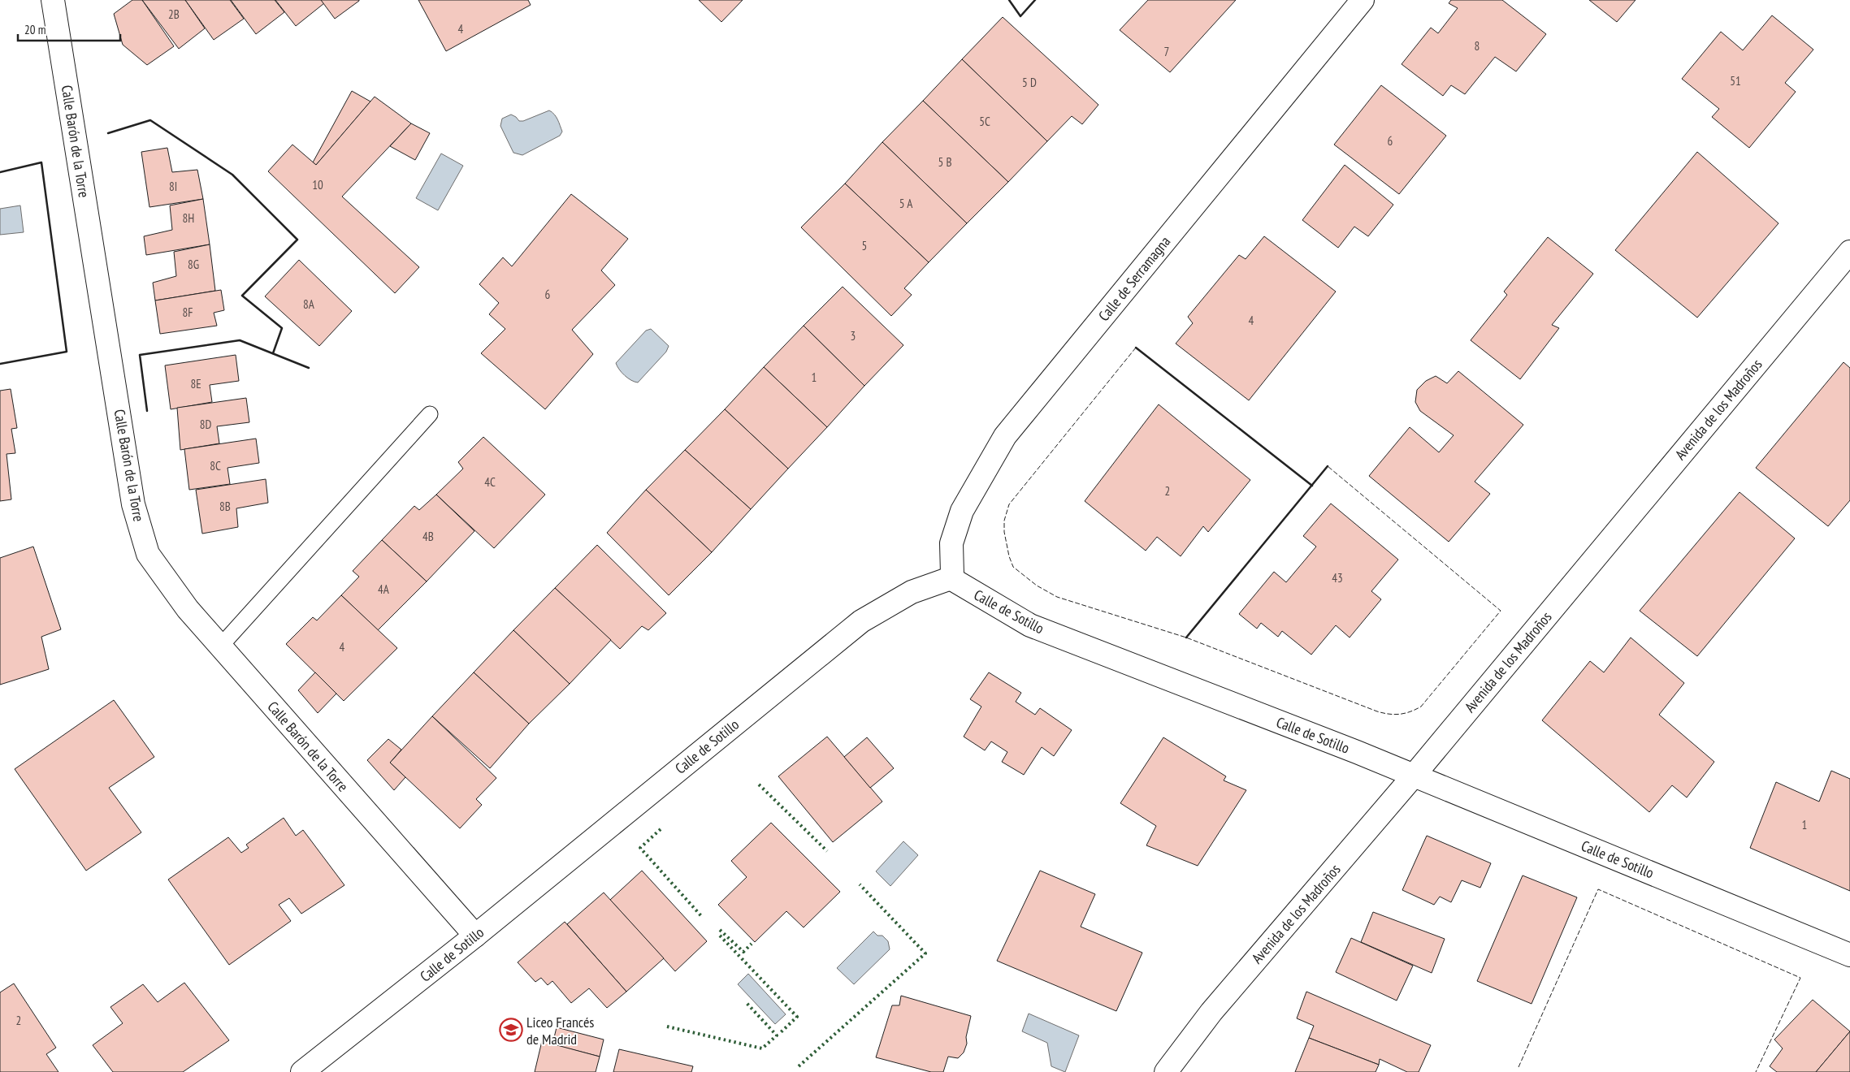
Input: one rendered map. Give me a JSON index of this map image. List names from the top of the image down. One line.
{"streets":{"street":["Calle Barón de la Torre","Calle de Serramagna","Avenida de los Madroños","Calle de Sotillo"]},"crossings":[["Calle Barón de la Torre","Calle de Sotillo"],["Calle de Serramagna","Calle de Sotillo"],["Avenida de los Madroños","Calle de Sotillo"]],"places":{"school or university":["Liceo Francés de Madrid"]},"house_numbers":["2B","4","8","7","51","5 D","5C","6","5 B","10","8I","5 A","8H","5","8G","6","8A","8F","4","3","1","8E","8D","8C","4C","2","8B","4B","43","4A","4","1","2"],"scale_bar":"20 m"}
